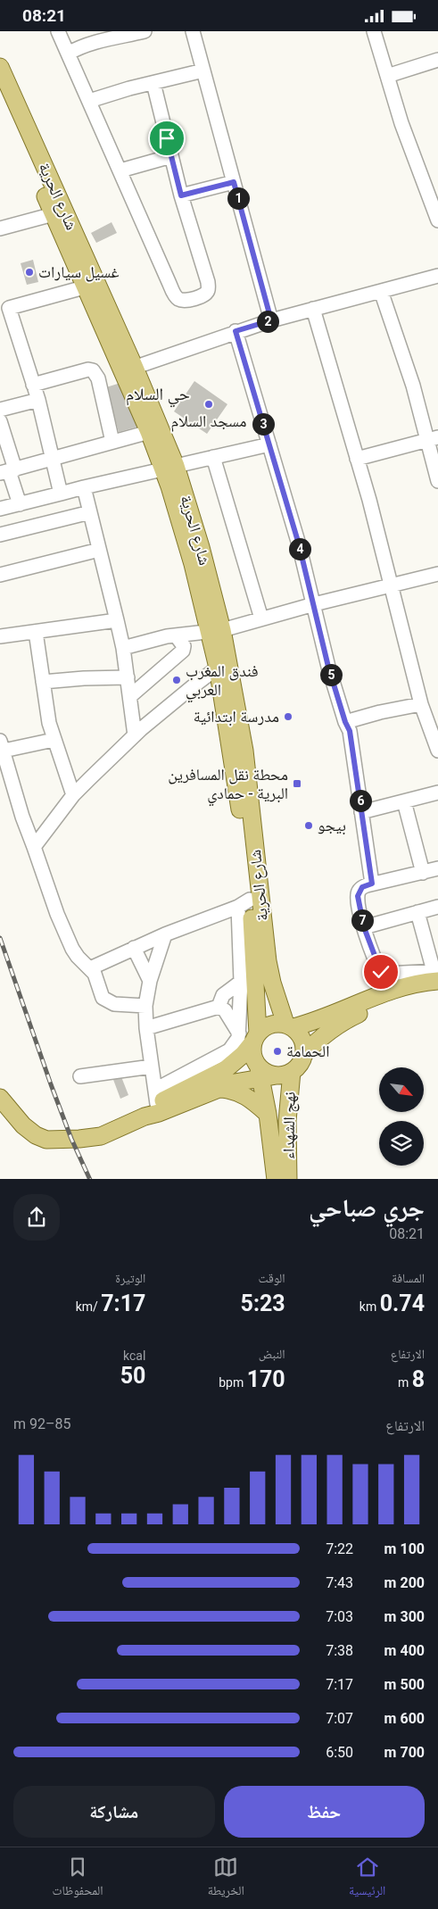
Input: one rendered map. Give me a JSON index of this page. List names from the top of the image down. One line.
{"streets":{"main road":["شارع الحرية","نهج الشهداء"]},"crossings":[["شارع الحرية","نهج الشهداء"]],"districts":["حي السلام"],"places":{"other":["غسيل سيارات","مسجد السلام","فندق المغرب العربي","مدرسة ابتدائية","بيجو","الحمامة"],"transit":["محطة نقل المسافرين البرية - حمادي"]},"north":"bottom right","page":{"status":"08:21","pins":["1","2","3","4","5","6","7"],"heading":["جري صباحي","08:21"],"stats":[["المسافة","0.74 km"],["الوقت","5:23"],["الوتيرة","7:17 /km"],["الارتفاع","8 m"],["النبض","170 bpm"],["kcal","50"]],"chart":["الارتفاع","85–92 m"],"list":[{"name":"100 m","note":"7:22"},{"name":"200 m","note":"7:43"},{"name":"300 m","note":"7:03"},{"name":"400 m","note":"7:38"},{"name":"500 m","note":"7:17"},{"name":"600 m","note":"7:07"},{"name":"700 m","note":"6:50"}],"buttons":["حفظ","مشاركة"],"tabs":["الرئيسية","الخريطة","المحفوظات"]}}
